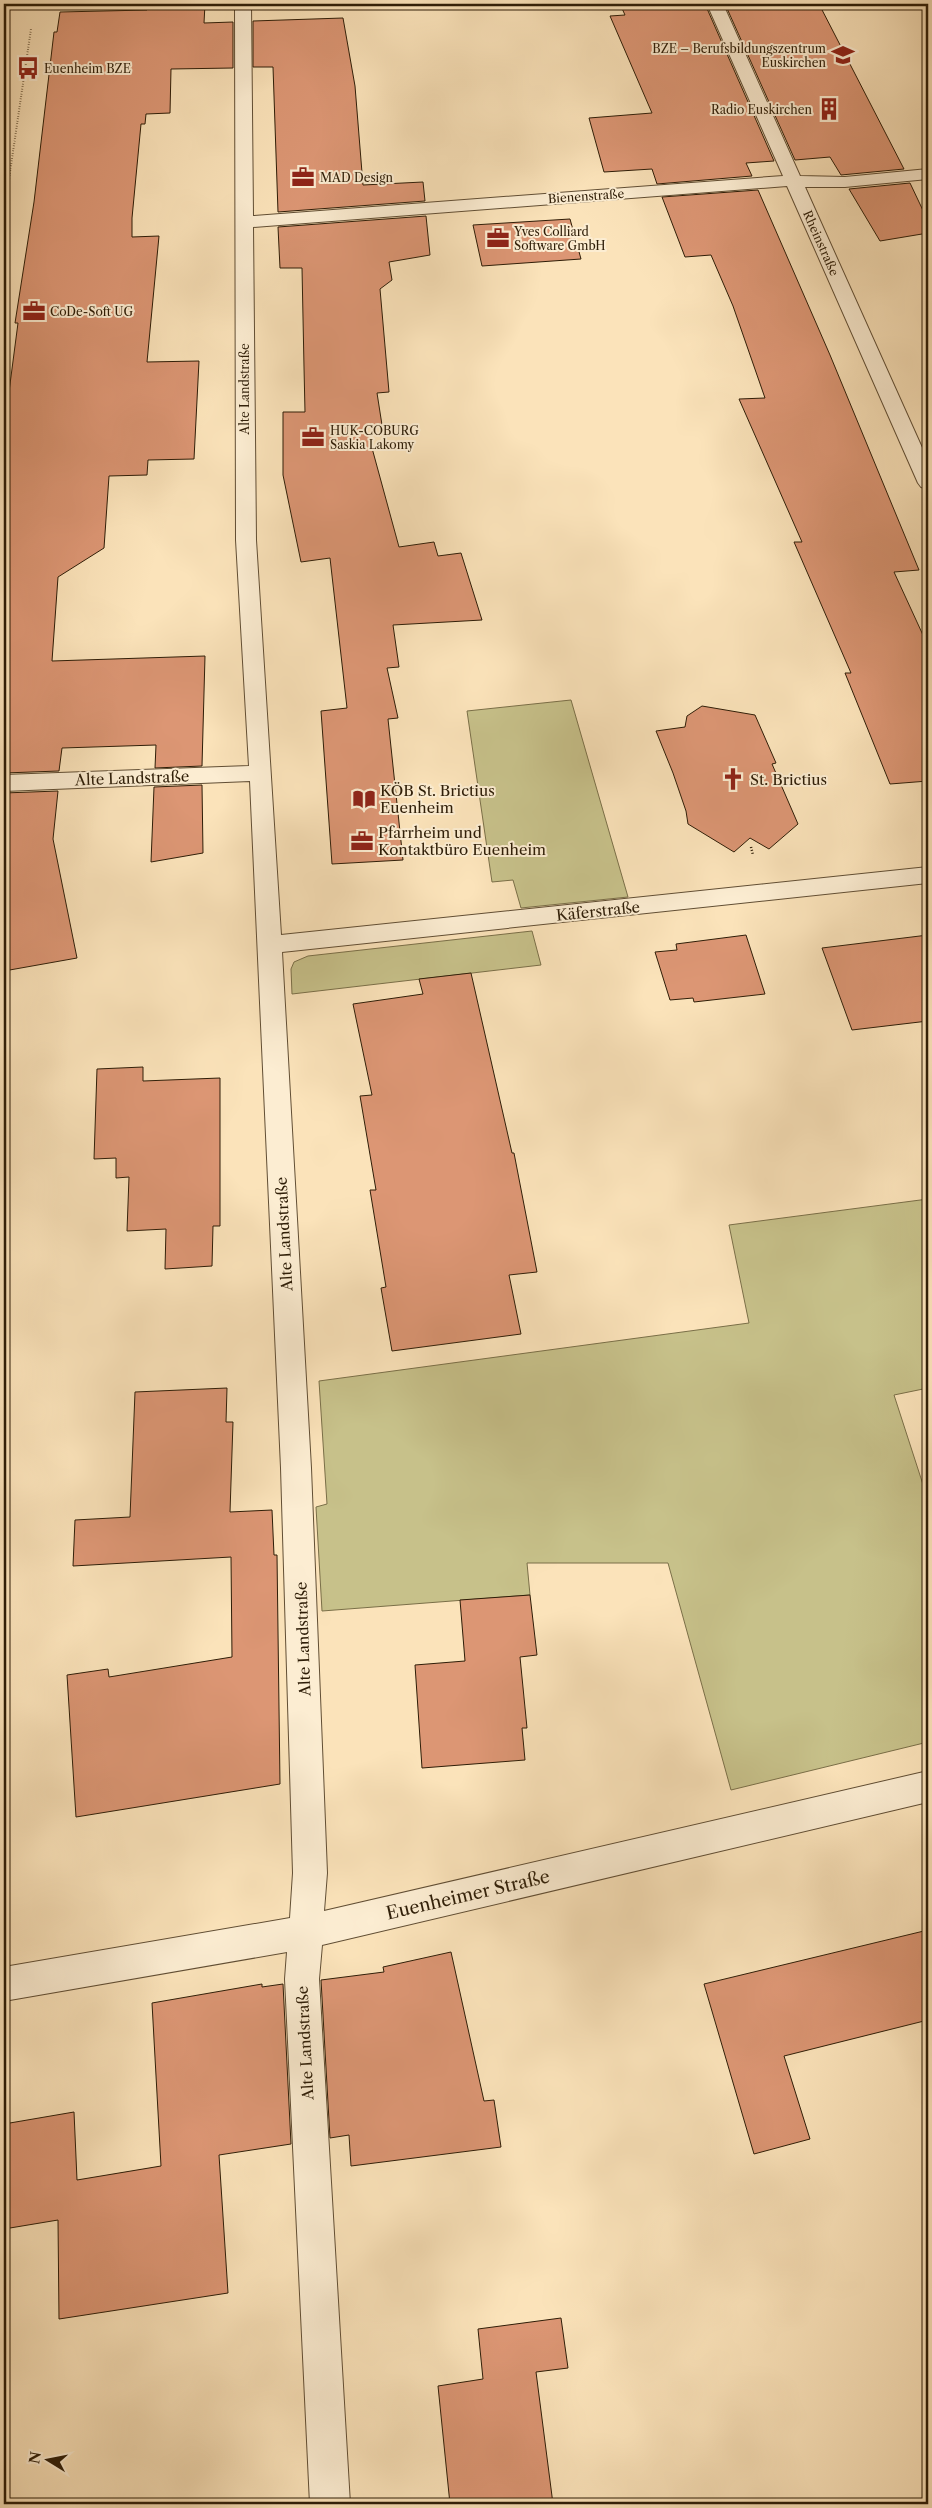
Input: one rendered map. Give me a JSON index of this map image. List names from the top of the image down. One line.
{"streets":{"street":["Bienenstraße","Rheinstraße","Alte Landstraße","Käferstraße","Euenheimer Straße"]},"crossings":[["Bienenstraße","Rheinstraße"],["Bienenstraße","Alte Landstraße"],["Alte Landstraße","Käferstraße"],["Alte Landstraße","Euenheimer Straße"]],"places":{"school or university":["BZE – Berufsbildungszentrum Euskirchen"],"bus stop":["Euenheim BZE"],"building":["Radio Euskirchen"],"office":["MAD Design","Yves Colliard Software GmbH","CoDe-Soft UG","HUK-COBURG Saskia Lakomy","Pfarrheim und Kontaktbüro Euenheim"],"church":["St. Brictius"],"library":["KÖB St. Brictius Euenheim"]},"north":"left"}
